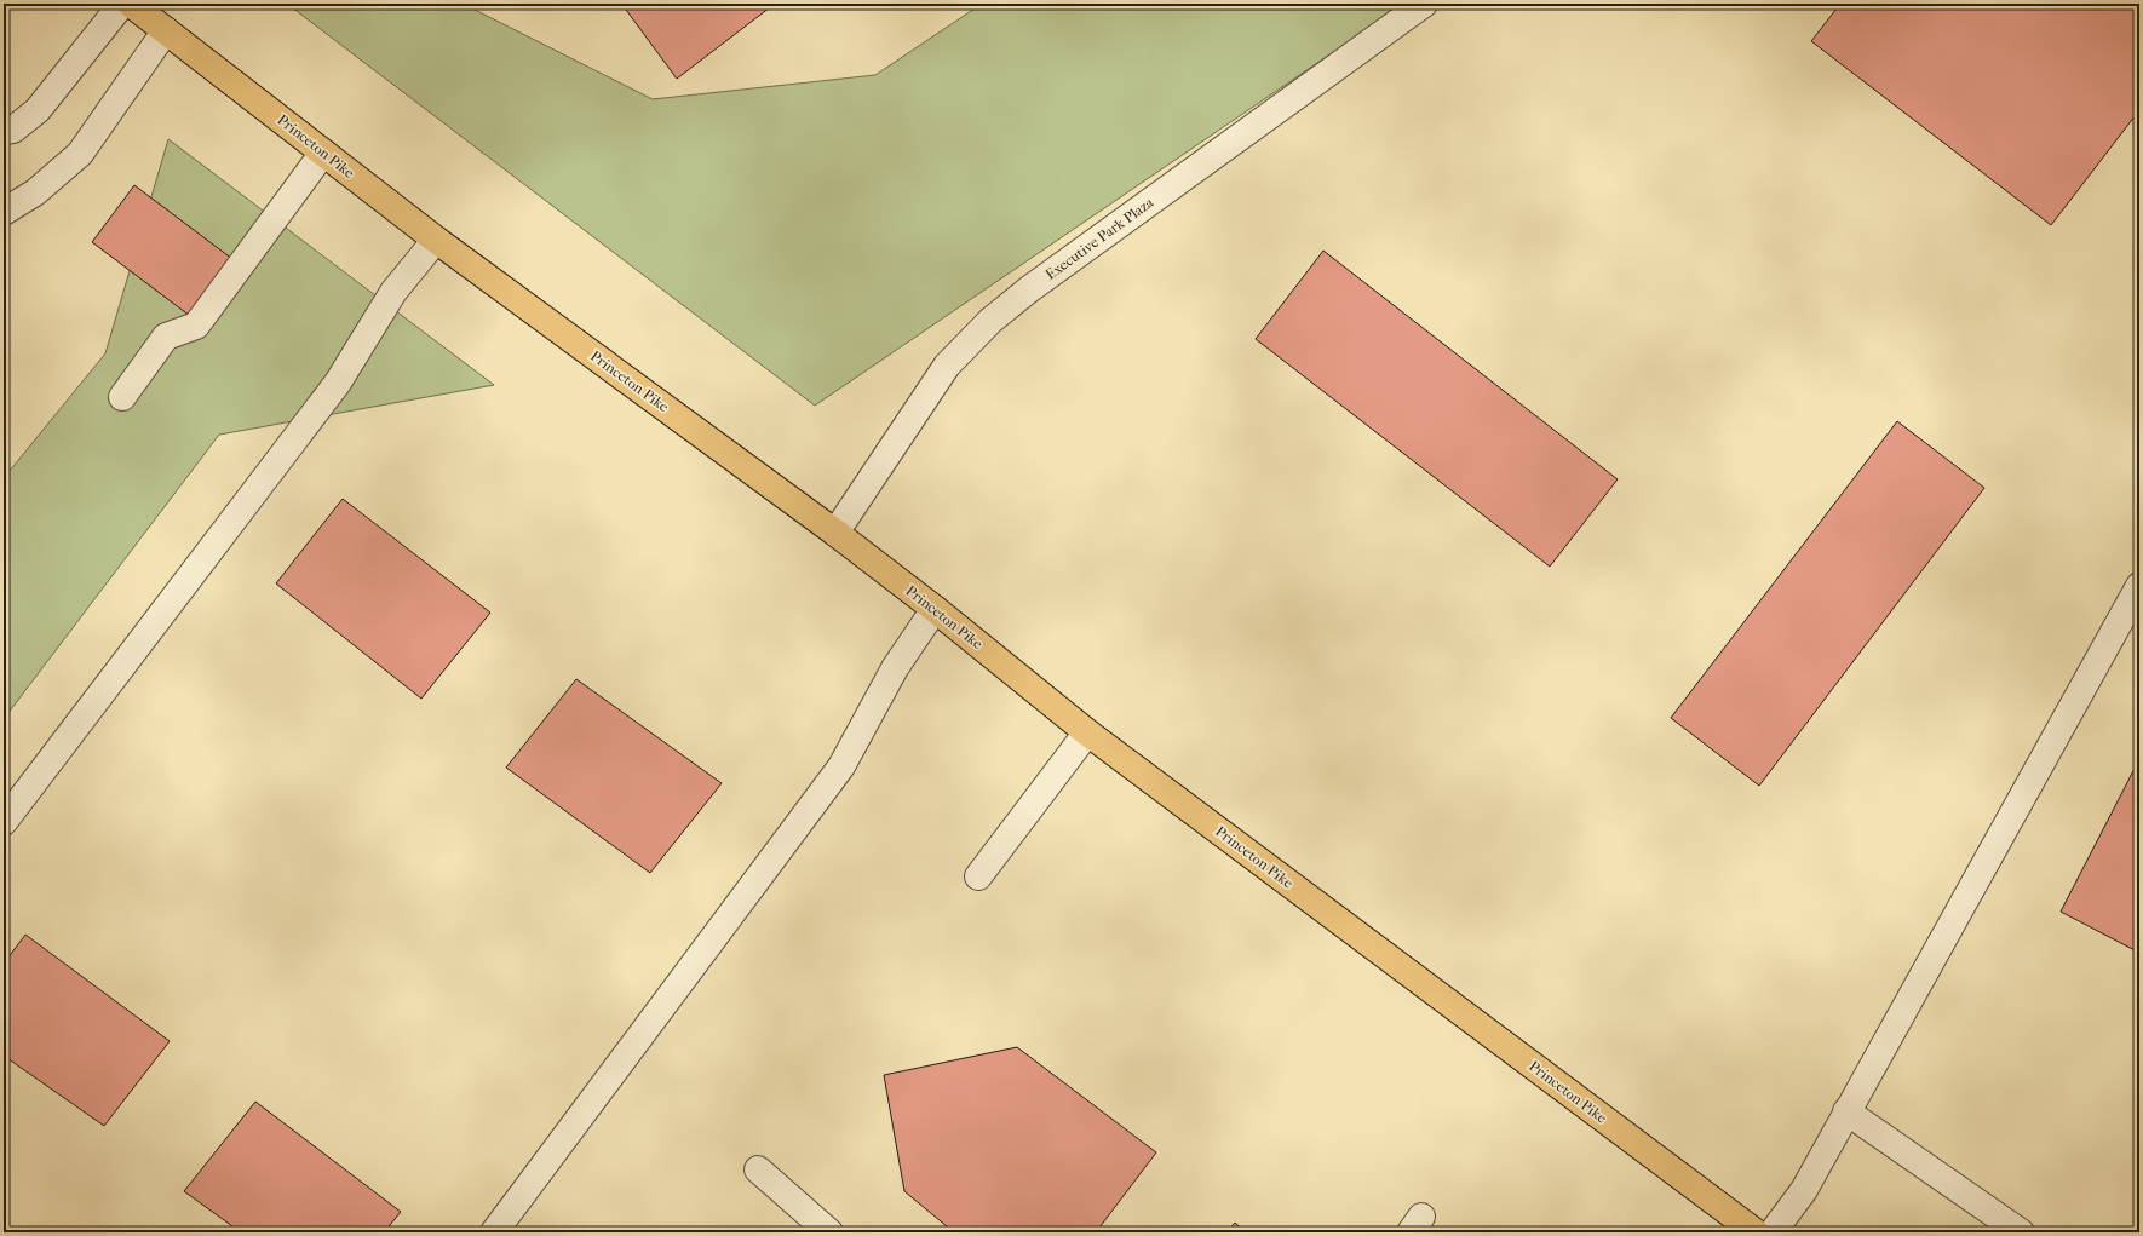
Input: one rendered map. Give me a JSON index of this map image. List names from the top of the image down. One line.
{"streets":{"main road":["Princeton Pike"],"lane":["Executive Park Plaza"]},"crossings":[["Princeton Pike","Executive Park Plaza"]]}
